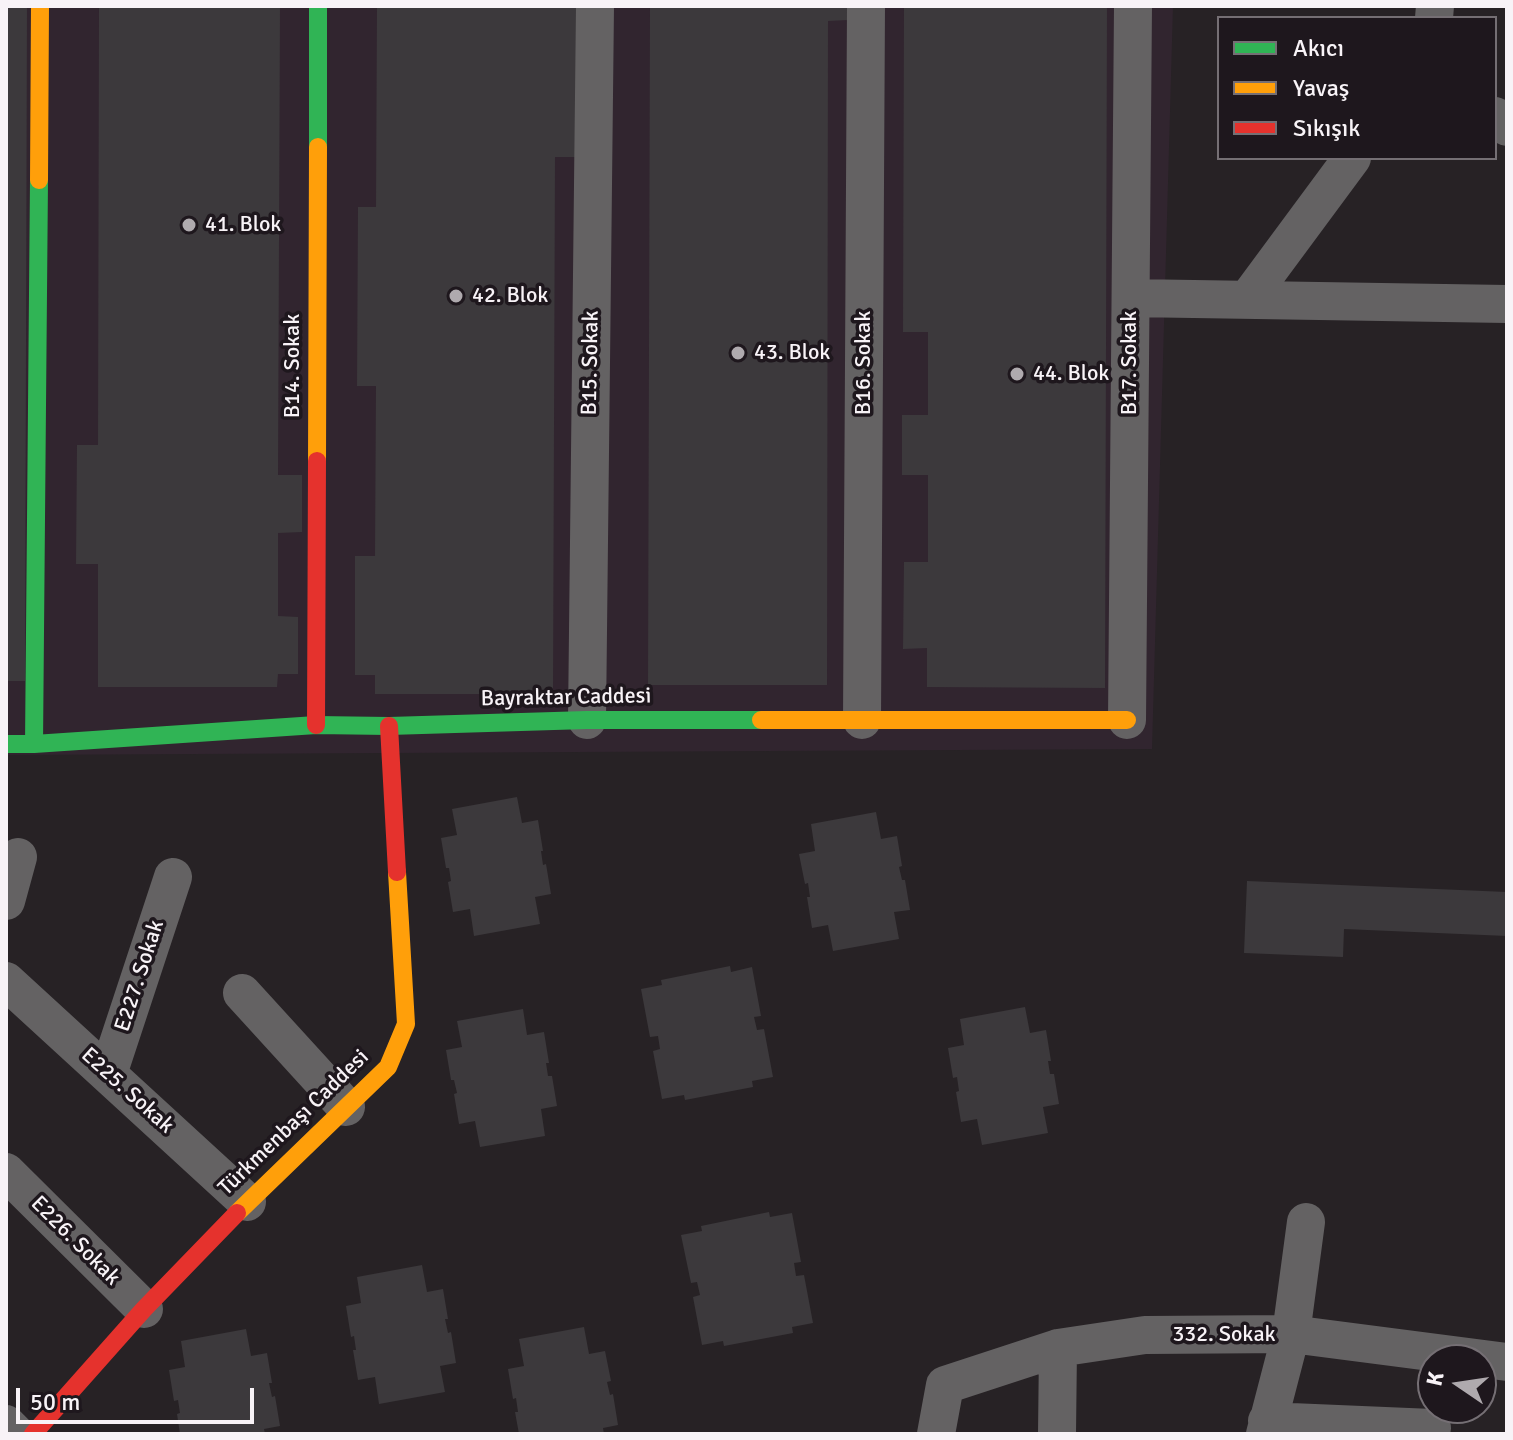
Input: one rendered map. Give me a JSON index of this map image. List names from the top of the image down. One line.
{"streets":{"main road":["B14. Sokak","Bayraktar Caddesi","Türkmenbaşı Caddesi"],"street":["B15. Sokak","B16. Sokak","B17. Sokak","E227. Sokak","E225. Sokak","E226. Sokak","332. Sokak"]},"crossings":[["B15. Sokak","Bayraktar Caddesi"],["B16. Sokak","Bayraktar Caddesi"],["B17. Sokak","Bayraktar Caddesi"],["B14. Sokak","Bayraktar Caddesi"],["Bayraktar Caddesi","Türkmenbaşı Caddesi"],["E227. Sokak","E225. Sokak"],["E225. Sokak","Türkmenbaşı Caddesi"],["Türkmenbaşı Caddesi","E226. Sokak"]],"places":["41. Blok","42. Blok","43. Blok","44. Blok"],"legend":["Akıcı","Yavaş","Sıkışık"],"scale_bar":"50 m","north":"left"}
